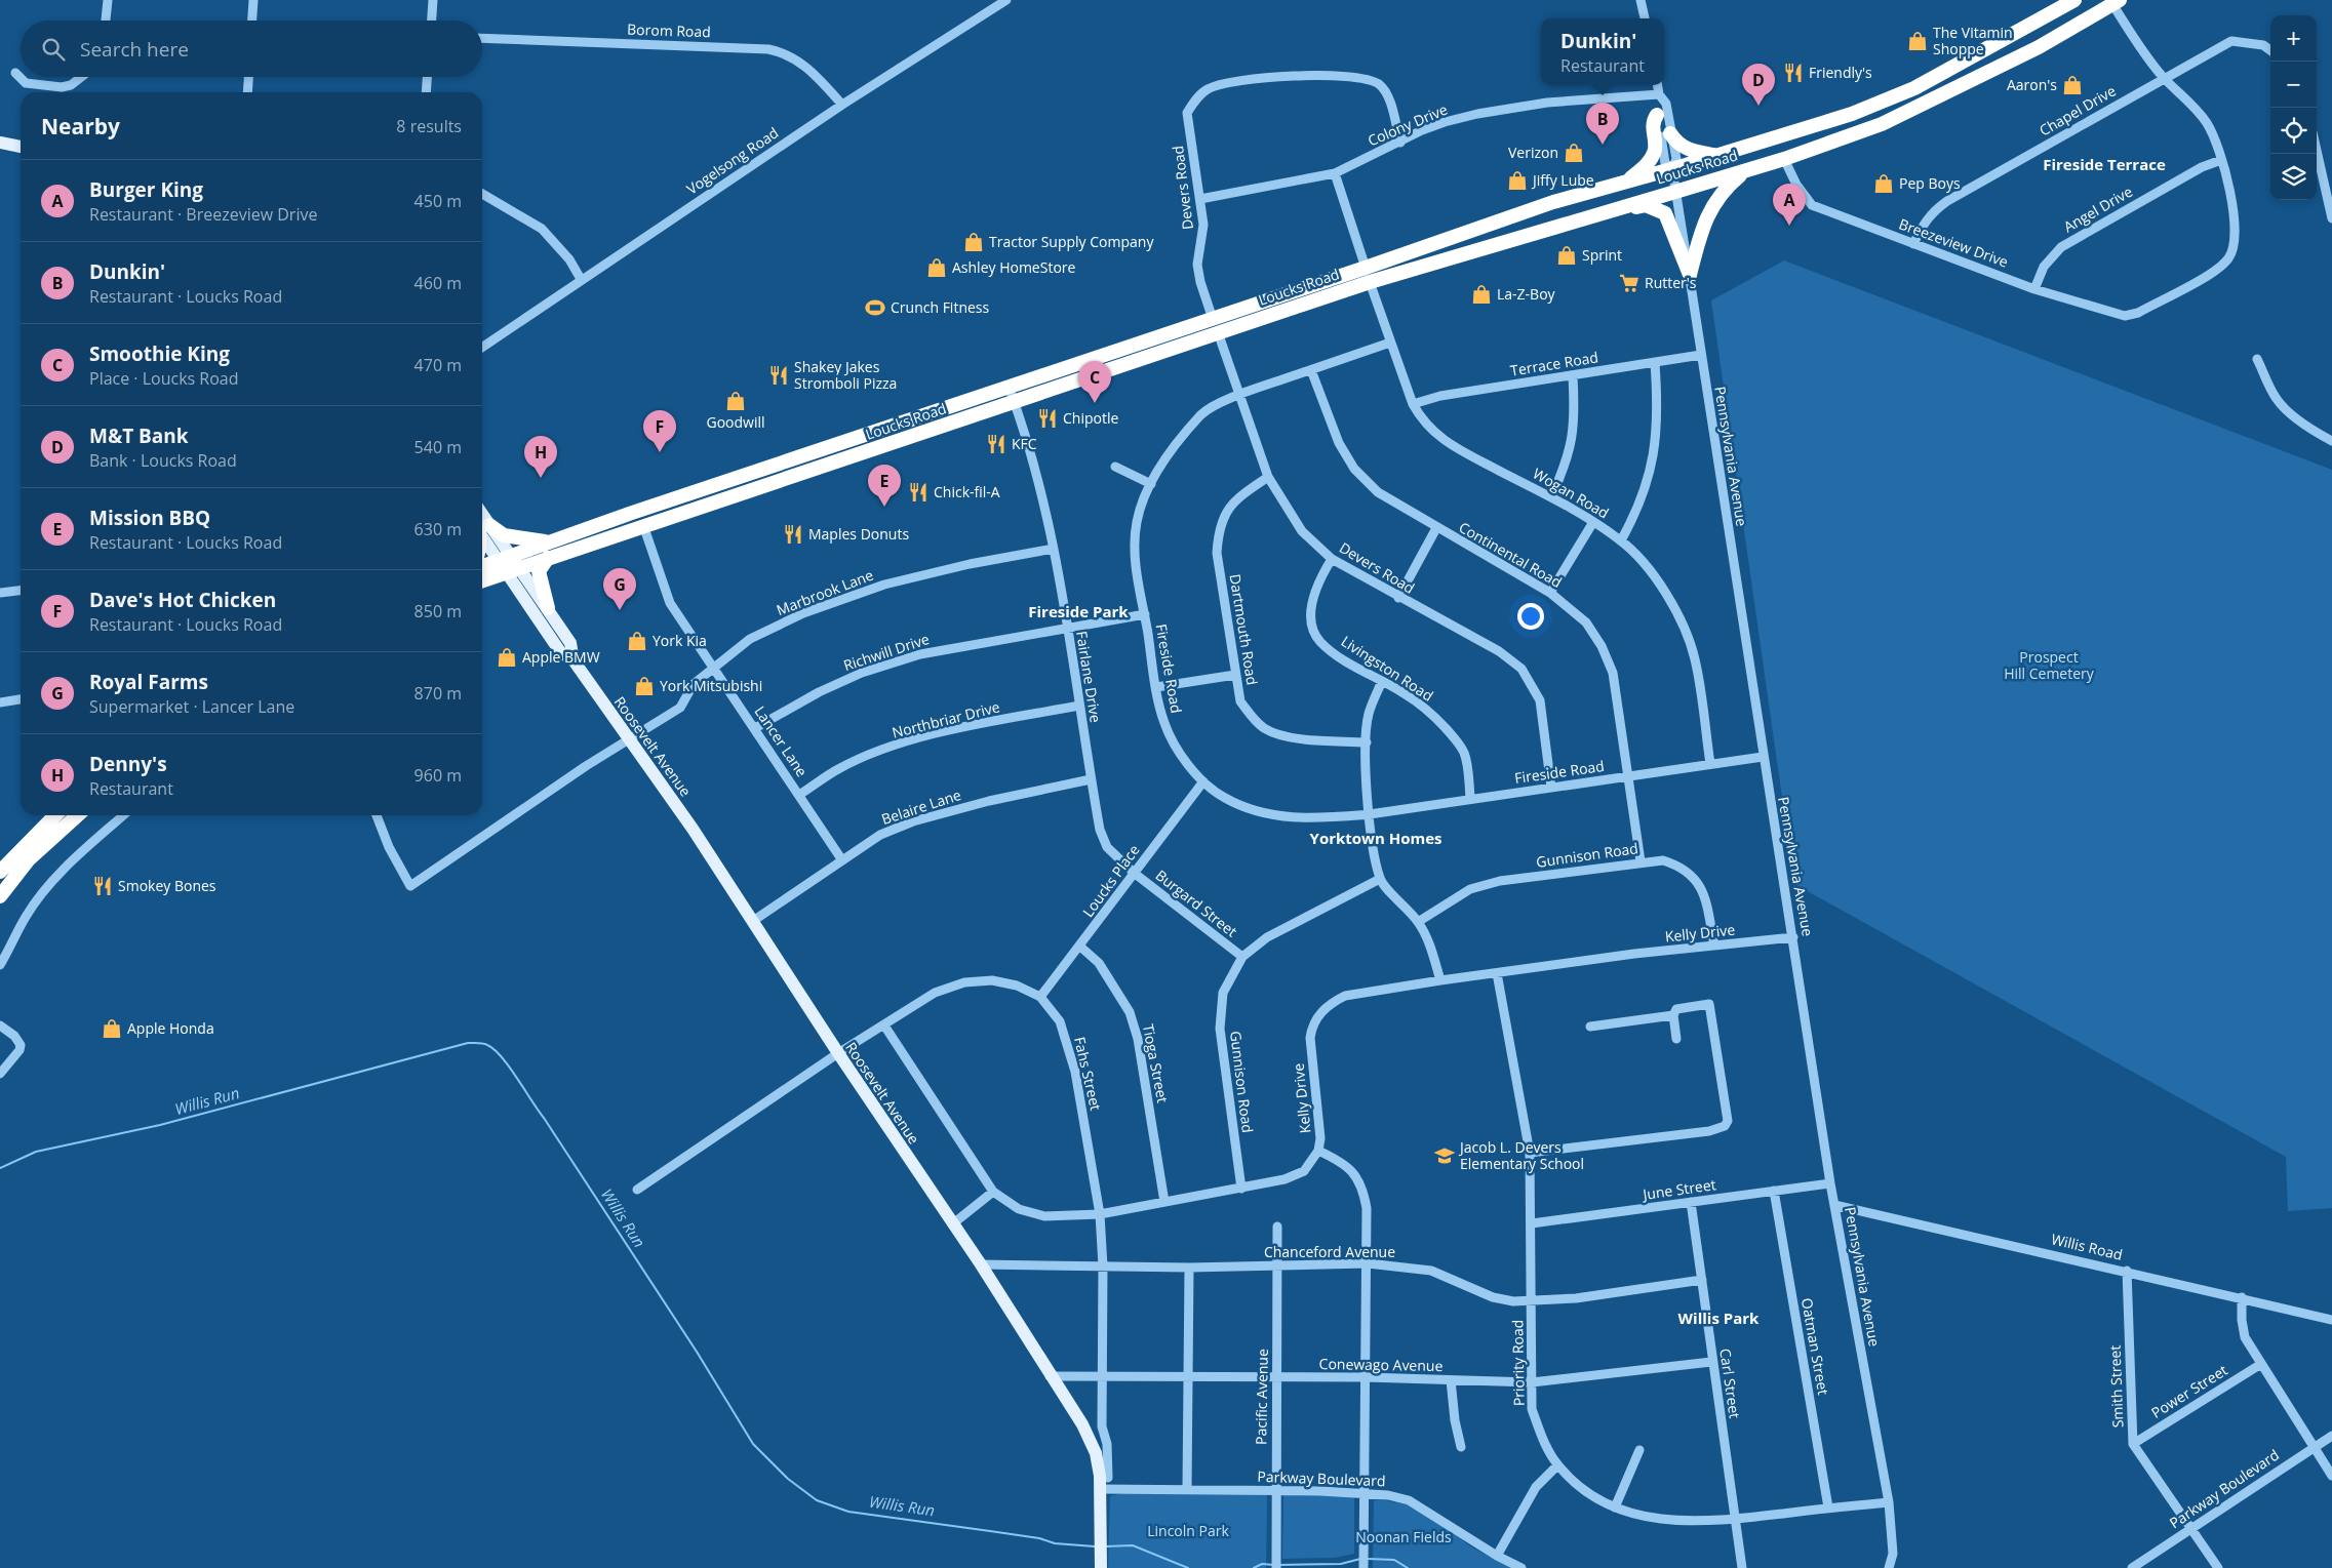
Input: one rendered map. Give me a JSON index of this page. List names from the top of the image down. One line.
{"streets":{"highway":["Loucks Road"],"main road":["Roosevelt Avenue"],"street":["Borom Road","Chapel Drive","Colony Drive","Vogelsong Road","Devers Road","Angel Drive","Breezeview Drive","Terrace Road","Pennsylvania Avenue","Wogan Road","Continental Road","Marbrook Lane","Dartmouth Road","Richwill Drive","Fireside Road","Livingston Road","Fairlane Drive","Northbriar Drive","Lancer Lane","Belaire Lane","Gunnison Road","Loucks Place","Burgard Street","Kelly Drive","Tioga Street","Fahs Street","June Street","Willis Road","Chanceford Avenue","Oatman Street","Priority Road","Conewago Avenue","Carl Street","Smith Street","Power Street","Pacific Avenue","Parkway Boulevard"]},"crossings":[["Borom Road","Vogelsong Road"],["Chapel Drive","Breezeview Drive"],["Colony Drive","Devers Road"],["Colony Drive","Pennsylvania Avenue"],["Colony Drive","Wogan Road"],["Loucks Road","Devers Road"],["Loucks Road","Breezeview Drive"],["Loucks Road","Pennsylvania Avenue"],["Loucks Road","Wogan Road"],["Loucks Road","Fairlane Drive"],["Loucks Road","Lancer Lane"],["Loucks Road","Roosevelt Avenue"],["Devers Road","Dartmouth Road"],["Devers Road","Fireside Road"],["Devers Road","Livingston Road"],["Angel Drive","Breezeview Drive"],["Terrace Road","Pennsylvania Avenue"],["Terrace Road","Wogan Road"],["Pennsylvania Avenue","Fireside Road"],["Pennsylvania Avenue","Kelly Drive"],["Pennsylvania Avenue","June Street"],["Pennsylvania Avenue","Willis Road"],["Pennsylvania Avenue","Priority Road"],["Wogan Road","Fireside Road"],["Continental Road","Fireside Road"],["Continental Road","Gunnison Road"],["Marbrook Lane","Fairlane Drive"],["Marbrook Lane","Lancer Lane"],["Marbrook Lane","Roosevelt Avenue"],["Richwill Drive","Fireside Road"],["Richwill Drive","Fairlane Drive"],["Richwill Drive","Lancer Lane"],["Fireside Road","Livingston Road"],["Fireside Road","Loucks Place"],["Fairlane Drive","Northbriar Drive"],["Fairlane Drive","Belaire Lane"],["Fairlane Drive","Loucks Place"],["Fairlane Drive","Burgard Street"],["Northbriar Drive","Lancer Lane"],["Lancer Lane","Belaire Lane"],["Roosevelt Avenue","Belaire Lane"],["Roosevelt Avenue","Fahs Street"],["Roosevelt Avenue","Chanceford Avenue"],["Roosevelt Avenue","Conewago Avenue"],["Roosevelt Avenue","Parkway Boulevard"],["Gunnison Road","Burgard Street"],["Gunnison Road","Kelly Drive"],["Loucks Place","Burgard Street"],["Loucks Place","Tioga Street"],["Loucks Place","Fahs Street"],["Kelly Drive","Tioga Street"],["Kelly Drive","Fahs Street"],["Kelly Drive","Priority Road"],["Fahs Street","Chanceford Avenue"],["Fahs Street","Conewago Avenue"],["June Street","Oatman Street"],["June Street","Priority Road"],["June Street","Carl Street"],["Willis Road","Smith Street"],["Chanceford Avenue","Priority Road"],["Chanceford Avenue","Carl Street"],["Chanceford Avenue","Pacific Avenue"],["Oatman Street","Priority Road"],["Priority Road","Conewago Avenue"],["Priority Road","Carl Street"],["Conewago Avenue","Carl Street"],["Conewago Avenue","Pacific Avenue"],["Smith Street","Power Street"],["Smith Street","Parkway Boulevard"],["Pacific Avenue","Parkway Boulevard"]],"districts":["Fireside Terrace","Fireside Park","Yorktown Homes","Willis Park"],"water":["Willis Run"],"parks":["Prospect Hill Cemetery","Lincoln Park","Noonan Fields"],"places":{"shop":["The Vitamin Shoppe","Aaron's","Verizon","Jiffy Lube","Pep Boys","Tractor Supply Company","Sprint","Ashley HomeStore","La-Z-Boy","Goodwill","York Kia","Apple BMW","York Mitsubishi","Apple Honda"],"restaurant":["Friendly's","Shakey Jakes Stromboli Pizza","Chipotle","KFC","Chick-fil-A","Maples Donuts","Smokey Bones"],"supermarket":["Rutter's"],"sports":["Crunch Fitness"],"school or university":["Jacob L. Devers Elementary School"]},"page":{"map_buttons":["+","−"],"popup":["Dunkin'","Restaurant"],"search":"Search here","pins":["D","B","A","C","F","H","E","G"],"heading":["Nearby","8 results"],"list":[{"mark":"A","name":"Burger King","note":"Restaurant · Breezeview Drive","value":"450 m"},{"mark":"B","name":"Dunkin'","note":"Restaurant · Loucks Road","value":"460 m"},{"mark":"C","name":"Smoothie King","note":"Place · Loucks Road","value":"470 m"},{"mark":"D","name":"M&T Bank","note":"Bank · Loucks Road","value":"540 m"},{"mark":"E","name":"Mission BBQ","note":"Restaurant · Loucks Road","value":"630 m"},{"mark":"F","name":"Dave's Hot Chicken","note":"Restaurant · Loucks Road","value":"850 m"},{"mark":"G","name":"Royal Farms","note":"Supermarket · Lancer Lane","value":"870 m"},{"mark":"H","name":"Denny's","note":"Restaurant","value":"960 m"}]}}
